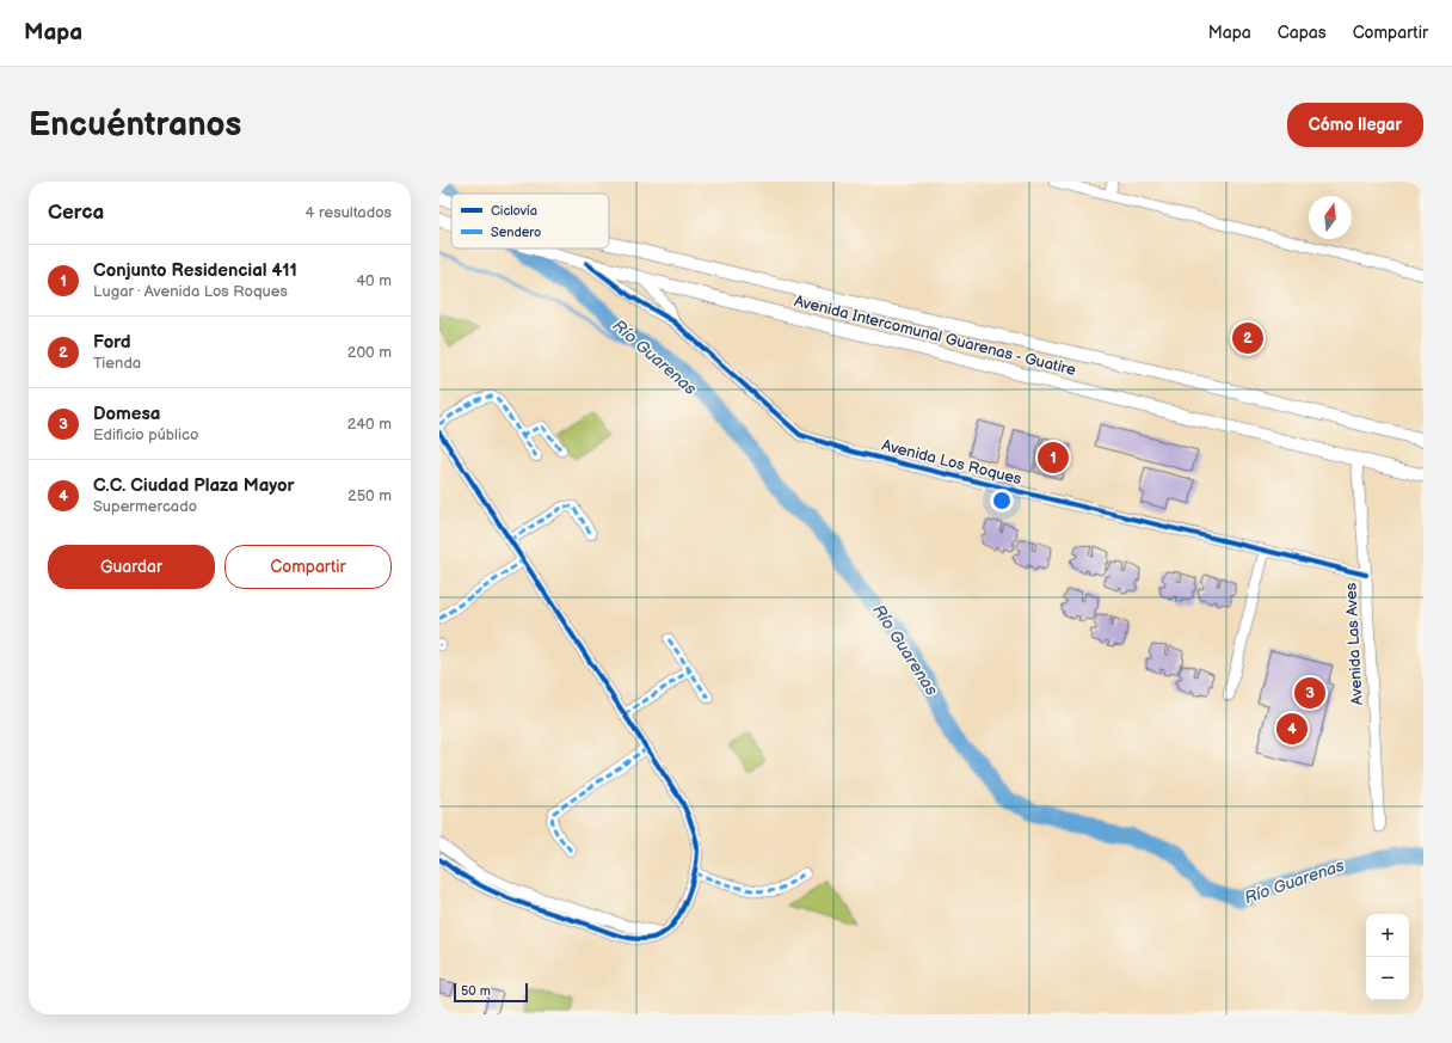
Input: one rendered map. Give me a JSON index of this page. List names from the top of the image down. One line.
{"streets":{"main road":["Avenida Intercomunal Guarenas - Guatire"],"street":["Avenida Los Roques","Avenida Las Aves"]},"crossings":[["Avenida Intercomunal Guarenas - Guatire","Avenida Los Roques"],["Avenida Intercomunal Guarenas - Guatire","Avenida Las Aves"],["Avenida Los Roques","Avenida Las Aves"]],"water":["Río Guarenas"],"legend":["Ciclovía","Sendero"],"scale_bar":"50 m","north":"top","page":{"header":"Mapa","nav":["Mapa","Capas","Compartir"],"buttons":["Cómo llegar",["Guardar","Compartir"]],"title":"Encuéntranos","heading":["Cerca","4 resultados"],"list":[{"mark":"1","name":"Conjunto Residencial 411","note":"Lugar · Avenida Los Roques","value":"40 m"},{"mark":"2","name":"Ford","note":"Tienda","value":"200 m"},{"mark":"3","name":"Domesa","note":"Edificio público","value":"240 m"},{"mark":"4","name":"C.C. Ciudad Plaza Mayor","note":"Supermercado","value":"250 m"}],"pins":["2","1","3","4"],"map_buttons":["+","−"],"scale":"50 m"}}
